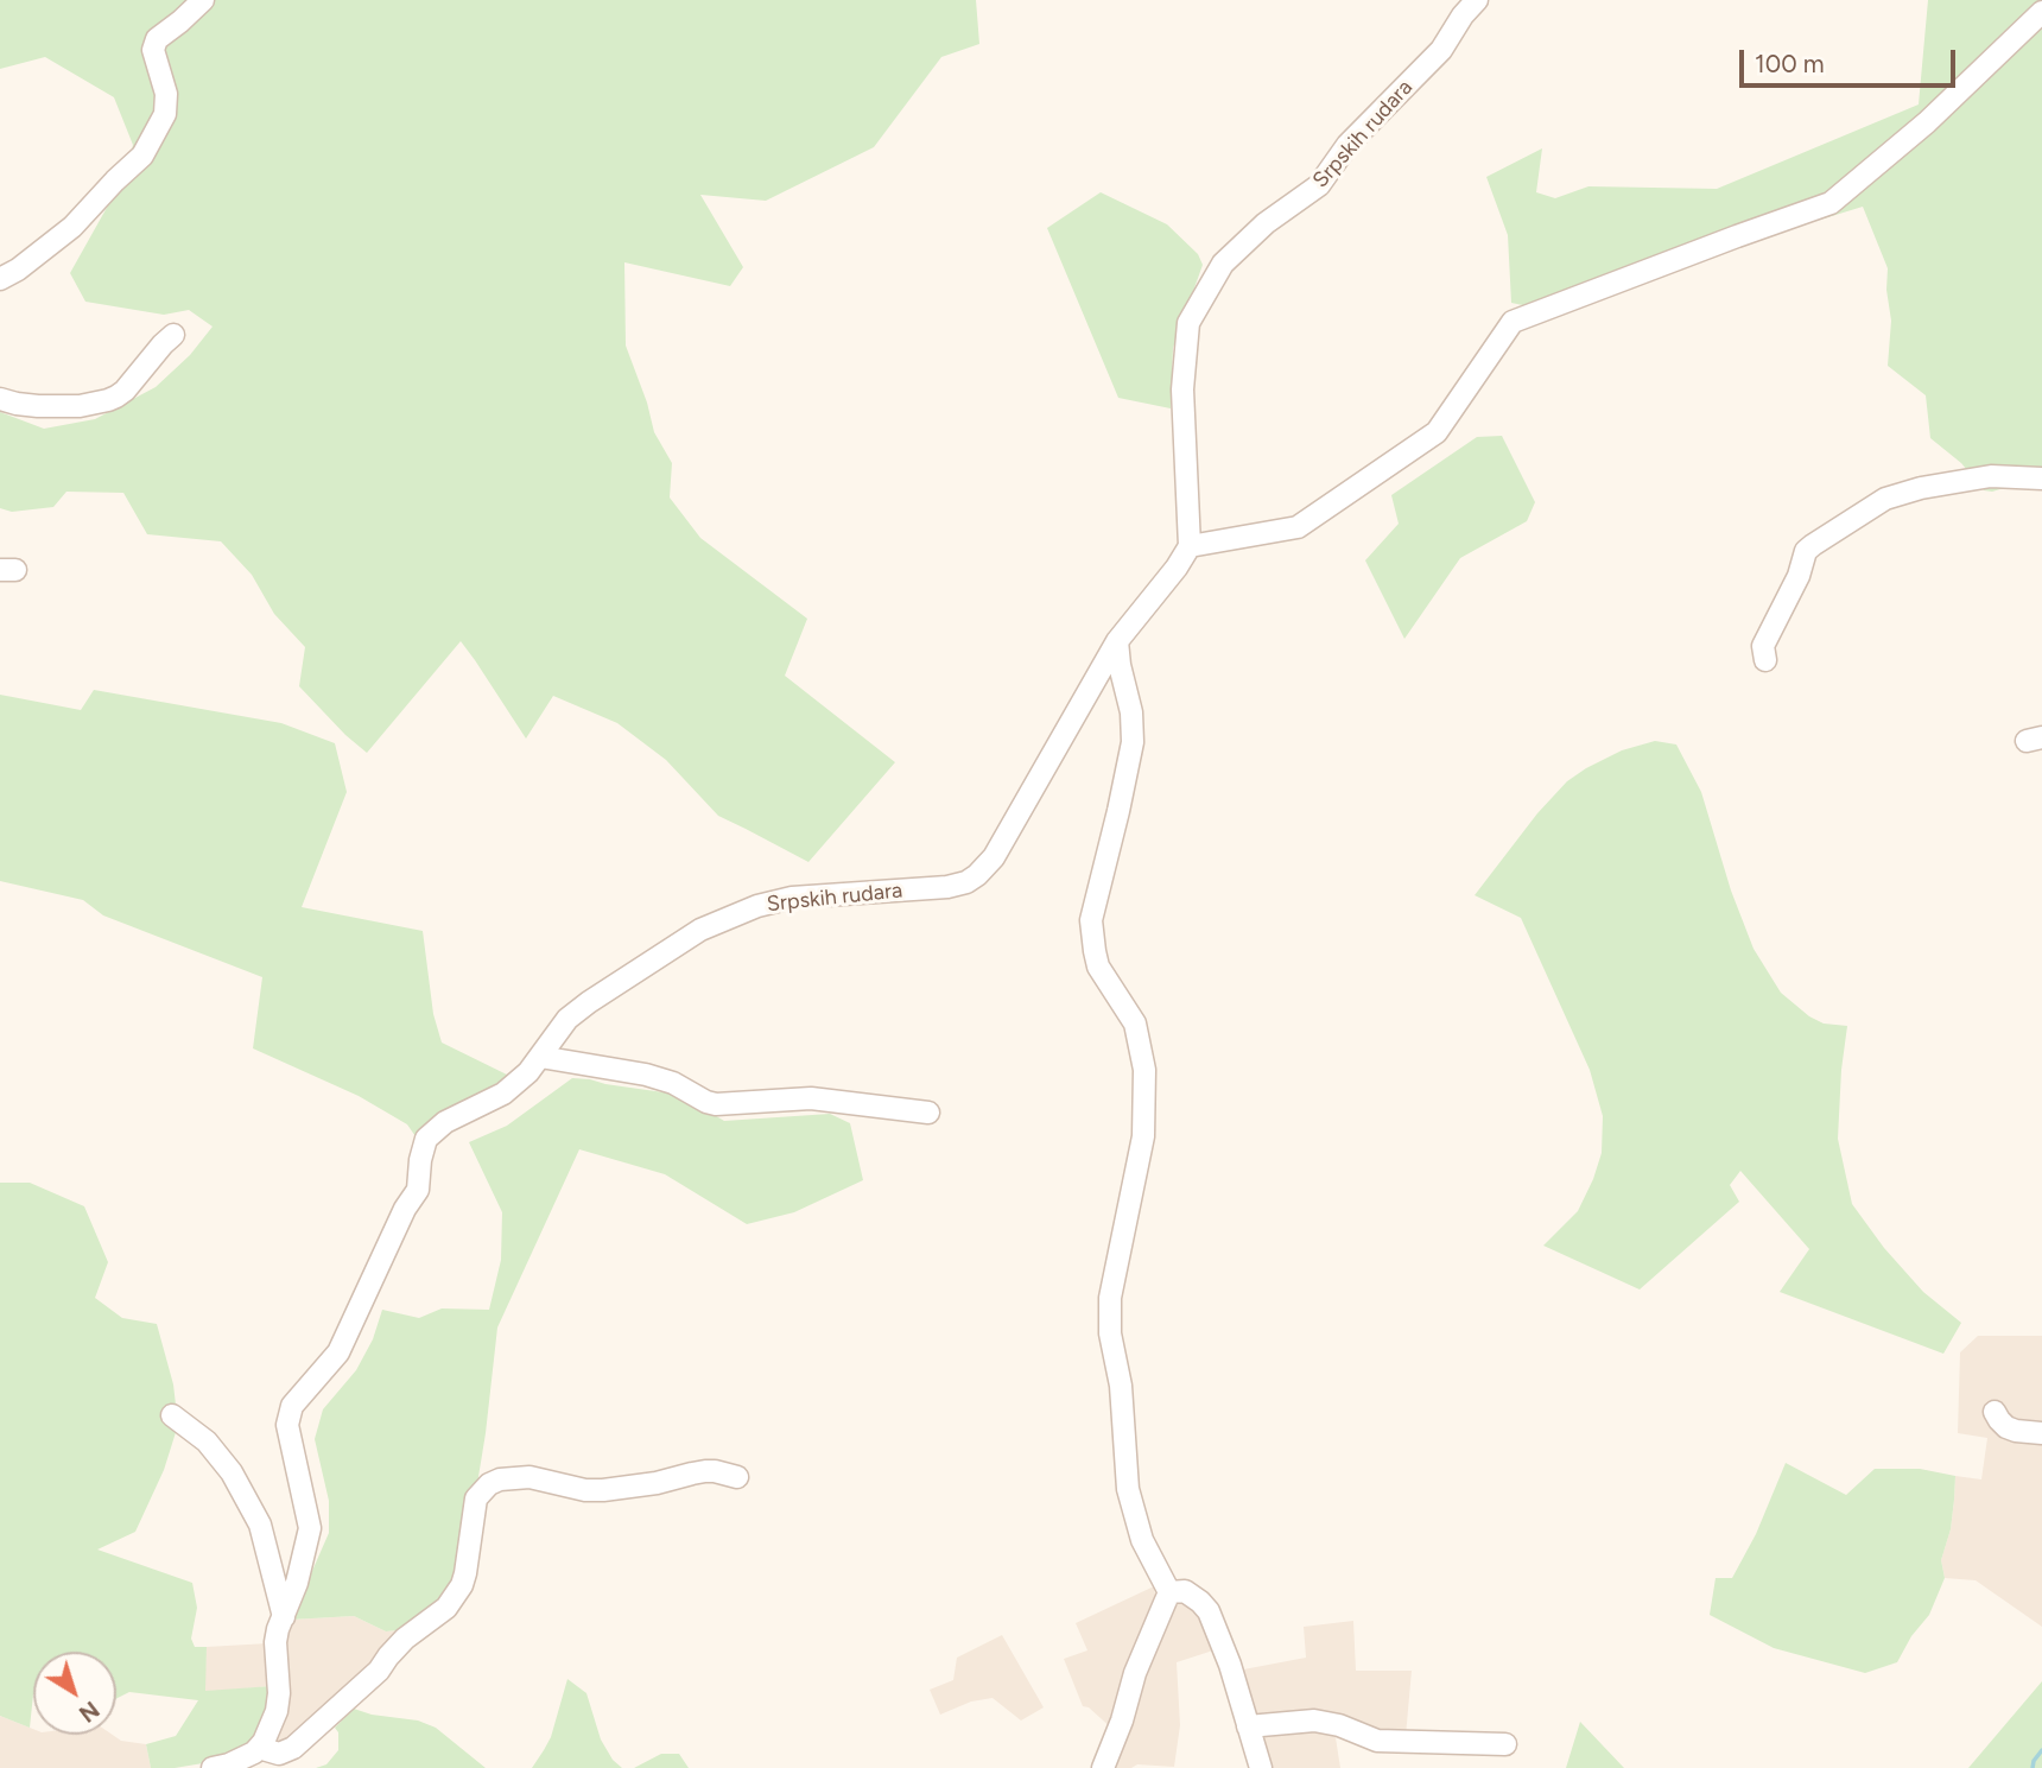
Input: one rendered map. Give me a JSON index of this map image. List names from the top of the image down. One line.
{"streets":{"street":["Srpskih rudara"]},"scale_bar":"100 m","north":"bottom right"}
